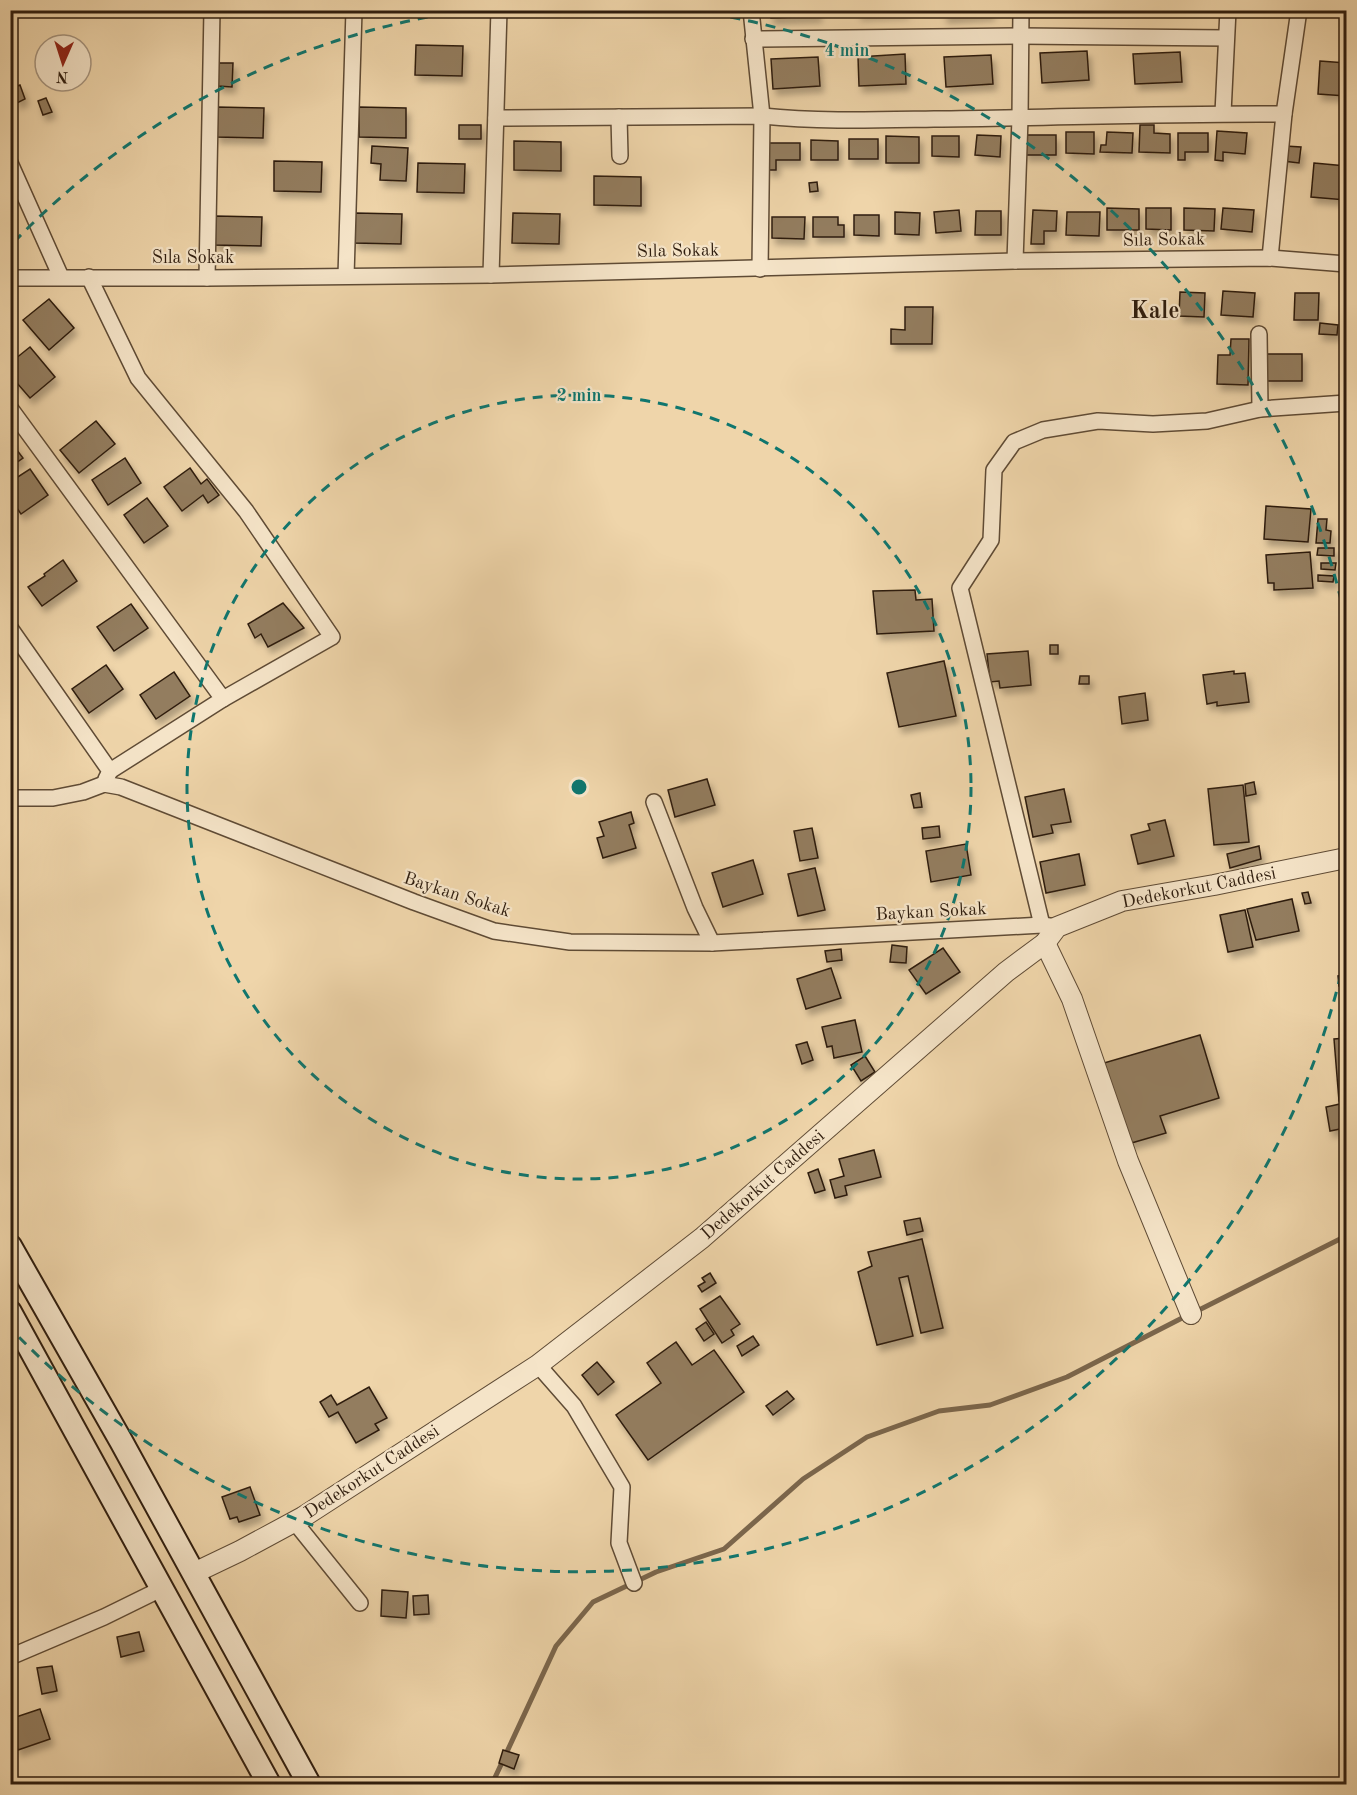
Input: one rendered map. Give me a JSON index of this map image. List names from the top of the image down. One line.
{"streets":{"street":["Sıla Sokak","Dedekorkut Caddesi","Baykan Sokak"]},"crossings":[["Dedekorkut Caddesi","Baykan Sokak"]],"districts":["Kale"],"north":"bottom","rings":["4 min","2 min"]}
